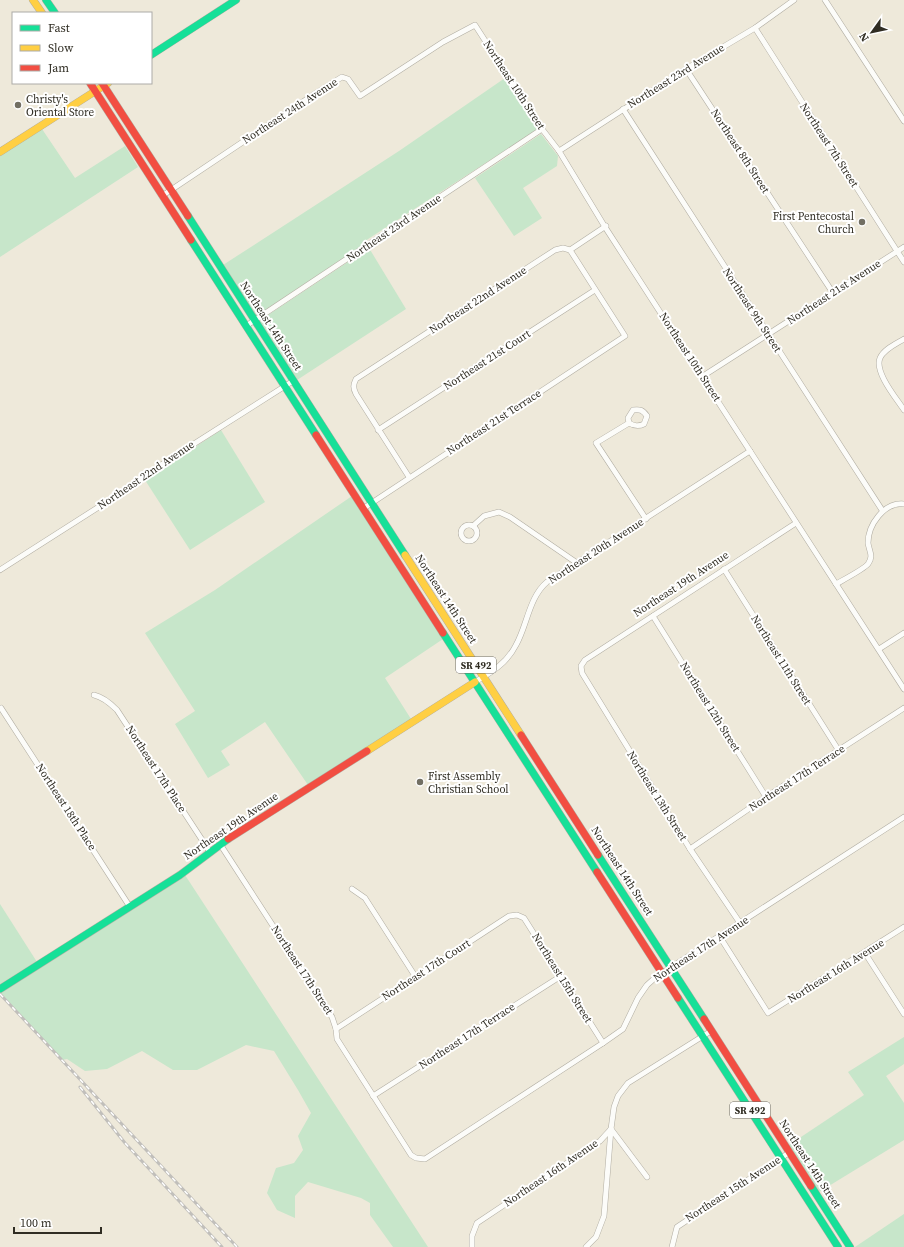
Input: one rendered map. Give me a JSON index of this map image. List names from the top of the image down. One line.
{"streets":{"main road":["Northeast 14th Street","Northeast 19th Avenue","SR 492"],"street":["Northeast 23rd Avenue","Northeast 10th Street","Northeast 24th Avenue","Northeast 7th Street","Northeast 8th Street","Northeast 21st Avenue","Northeast 22nd Avenue","Northeast 9th Street","Northeast 21st Court","Northeast 21st Terrace","Northeast 20th Avenue","Northeast 11th Street","Northeast 12th Street","Northeast 17th Place","Northeast 17th Terrace","Northeast 13th Street","Northeast 18th Place","Northeast 17th Avenue","Northeast 17th Street","Northeast 17th Court","Northeast 16th Avenue","Northeast 15th Street","Northeast 15th Avenue"]},"crossings":[["Northeast 23rd Avenue","Northeast 10th Street"],["Northeast 23rd Avenue","Northeast 7th Street"],["Northeast 23rd Avenue","Northeast 8th Street"],["Northeast 23rd Avenue","Northeast 9th Street"],["Northeast 23rd Avenue","Northeast 14th Street"],["Northeast 10th Street","Northeast 24th Avenue"],["Northeast 10th Street","Northeast 21st Avenue"],["Northeast 10th Street","Northeast 22nd Avenue"],["Northeast 10th Street","Northeast 20th Avenue"],["Northeast 10th Street","Northeast 19th Avenue"],["Northeast 24th Avenue","Northeast 14th Street"],["Northeast 7th Street","Northeast 21st Avenue"],["Northeast 8th Street","Northeast 21st Avenue"],["Northeast 21st Avenue","Northeast 9th Street"],["Northeast 22nd Avenue","Northeast 14th Street"],["Northeast 22nd Avenue","Northeast 21st Court"],["Northeast 14th Street","Northeast 21st Terrace"],["Northeast 14th Street","Northeast 20th Avenue"],["Northeast 14th Street","Northeast 19th Avenue"],["Northeast 14th Street","Northeast 17th Avenue"],["Northeast 14th Street","Northeast 15th Avenue"],["Northeast 21st Court","Northeast 21st Terrace"],["Northeast 20th Avenue","Northeast 19th Avenue"],["Northeast 19th Avenue","Northeast 11th Street"],["Northeast 19th Avenue","Northeast 12th Street"],["Northeast 19th Avenue","Northeast 17th Place"],["Northeast 19th Avenue","Northeast 13th Street"],["Northeast 19th Avenue","Northeast 18th Place"],["Northeast 19th Avenue","Northeast 17th Street"],["Northeast 11th Street","Northeast 17th Terrace"],["Northeast 12th Street","Northeast 17th Terrace"],["Northeast 17th Terrace","Northeast 13th Street"],["Northeast 17th Terrace","Northeast 17th Street"],["Northeast 17th Terrace","Northeast 15th Street"],["Northeast 13th Street","Northeast 17th Avenue"],["Northeast 17th Avenue","Northeast 17th Street"],["Northeast 17th Avenue","Northeast 16th Avenue"],["Northeast 17th Avenue","Northeast 15th Street"],["Northeast 17th Street","Northeast 17th Court"],["Northeast 17th Court","Northeast 15th Street"]],"places":["Christy's Oriental Store","First Pentecostal Church","First Assembly Christian School"],"legend":["Fast","Slow","Jam"],"scale_bar":"100 m","north":"bottom left"}
